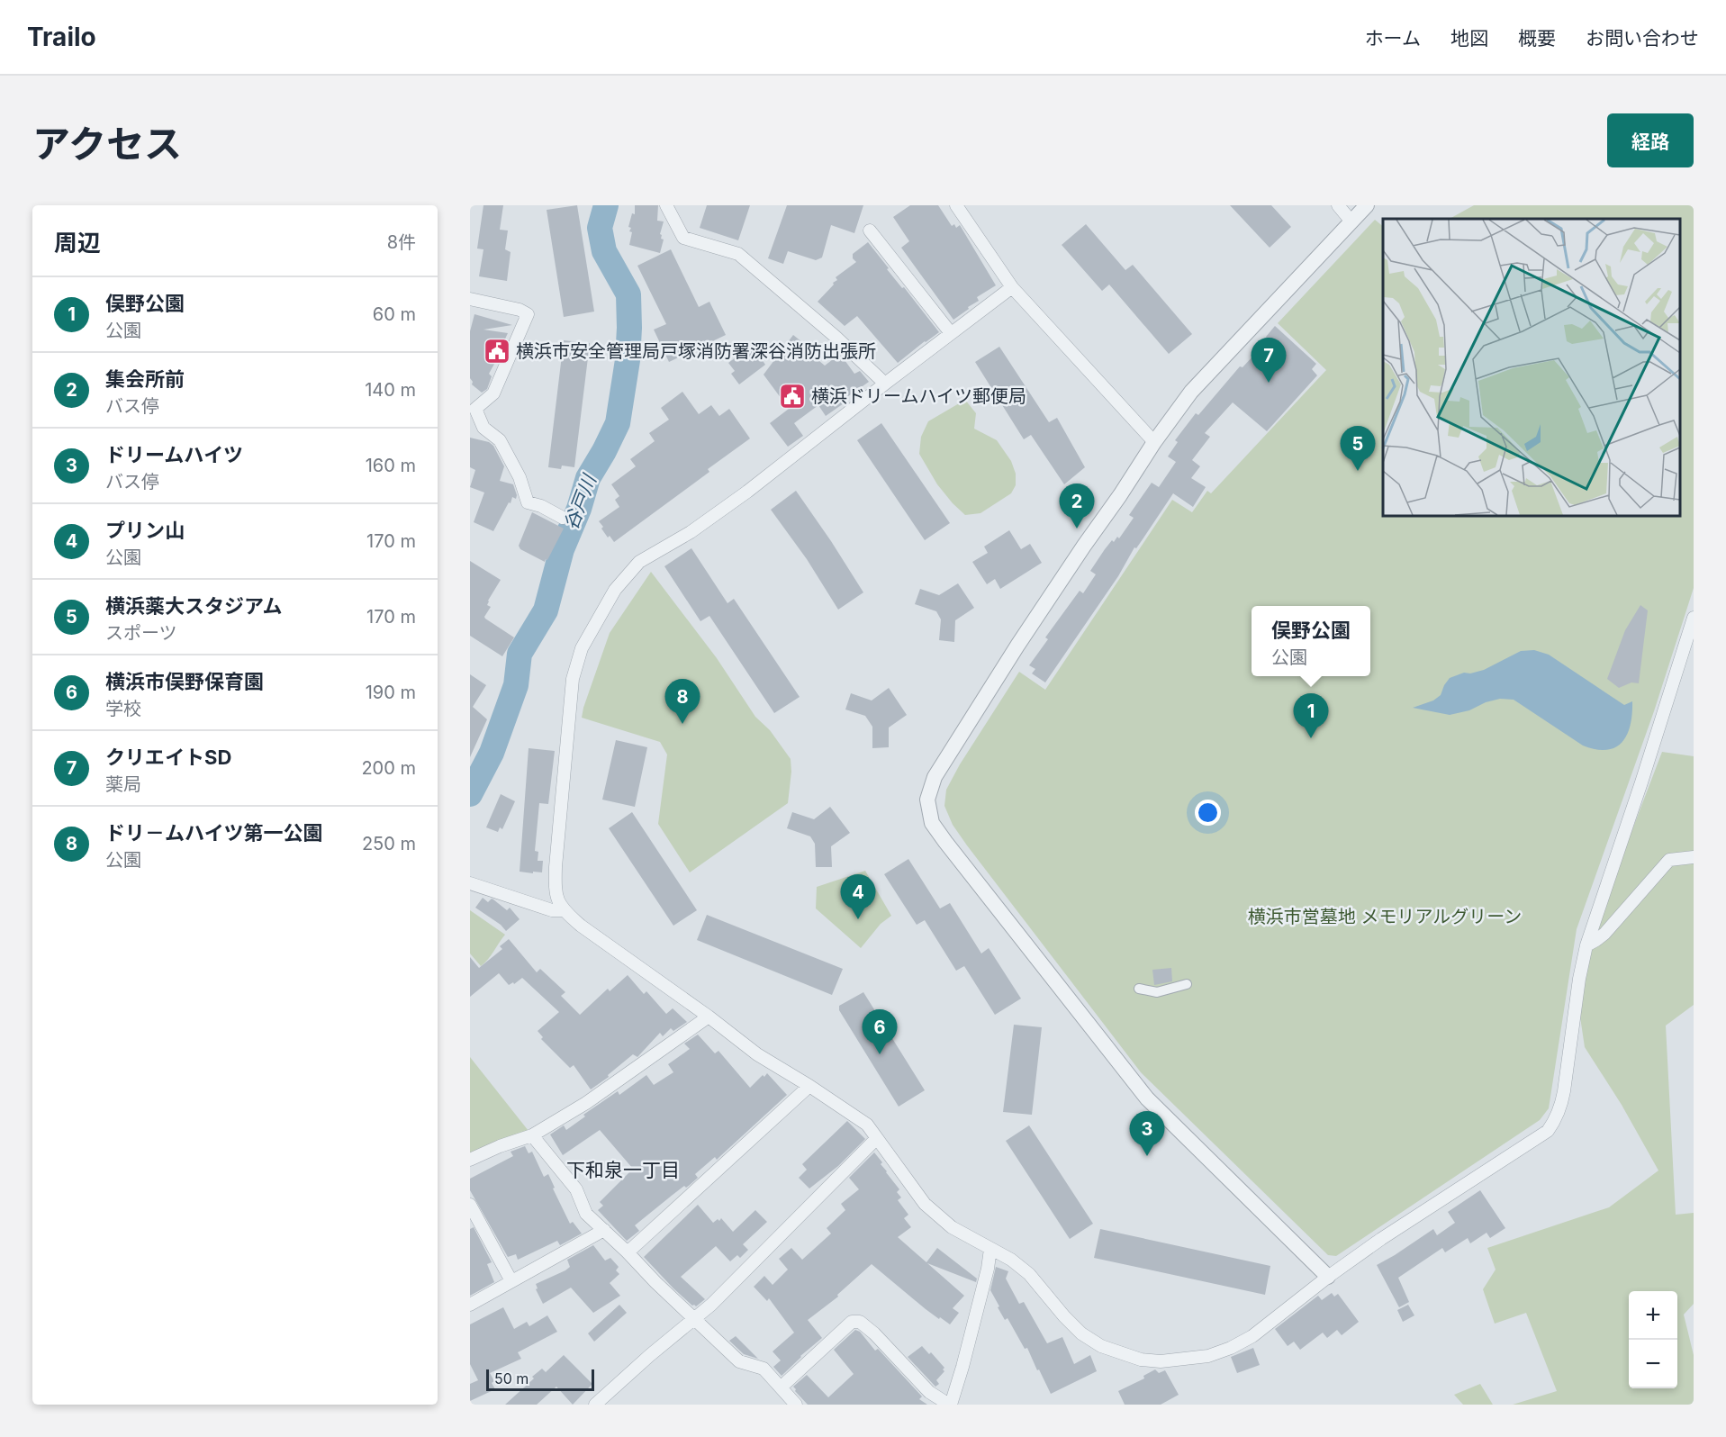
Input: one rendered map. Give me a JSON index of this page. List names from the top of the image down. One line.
{"districts":["下和泉一丁目"],"water":["谷戸川"],"parks":["横浜市営墓地 メモリアルグリーン"],"places":{"public building":["横浜市安全管理局戸塚消防署深谷消防出張所","横浜ドリームハイツ郵便局"]},"scale_bar":"50 m","page":{"header":"Trailo","nav":["ホーム","地図","概要","お問い合わせ"],"title":"アクセス","buttons":"経路","heading":["周辺","8件"],"list":[{"mark":"1","name":"俣野公園","note":"公園","value":"60 m"},{"mark":"2","name":"集会所前","note":"バス停","value":"140 m"},{"mark":"3","name":"ドリームハイツ","note":"バス停","value":"160 m"},{"mark":"4","name":"プリン山","note":"公園","value":"170 m"},{"mark":"5","name":"横浜薬大スタジアム","note":"スポーツ","value":"170 m"},{"mark":"6","name":"横浜市俣野保育園","note":"学校","value":"190 m"},{"mark":"7","name":"クリエイトSD","note":"薬局","value":"200 m"},{"mark":"8","name":"ドリ－ムハイツ第一公園","note":"公園","value":"250 m"}],"pins":["7","5","2","8","1","4","6","3"],"popup":["俣野公園","公園"],"map_buttons":["+","−"],"scale":"50 m"}}
